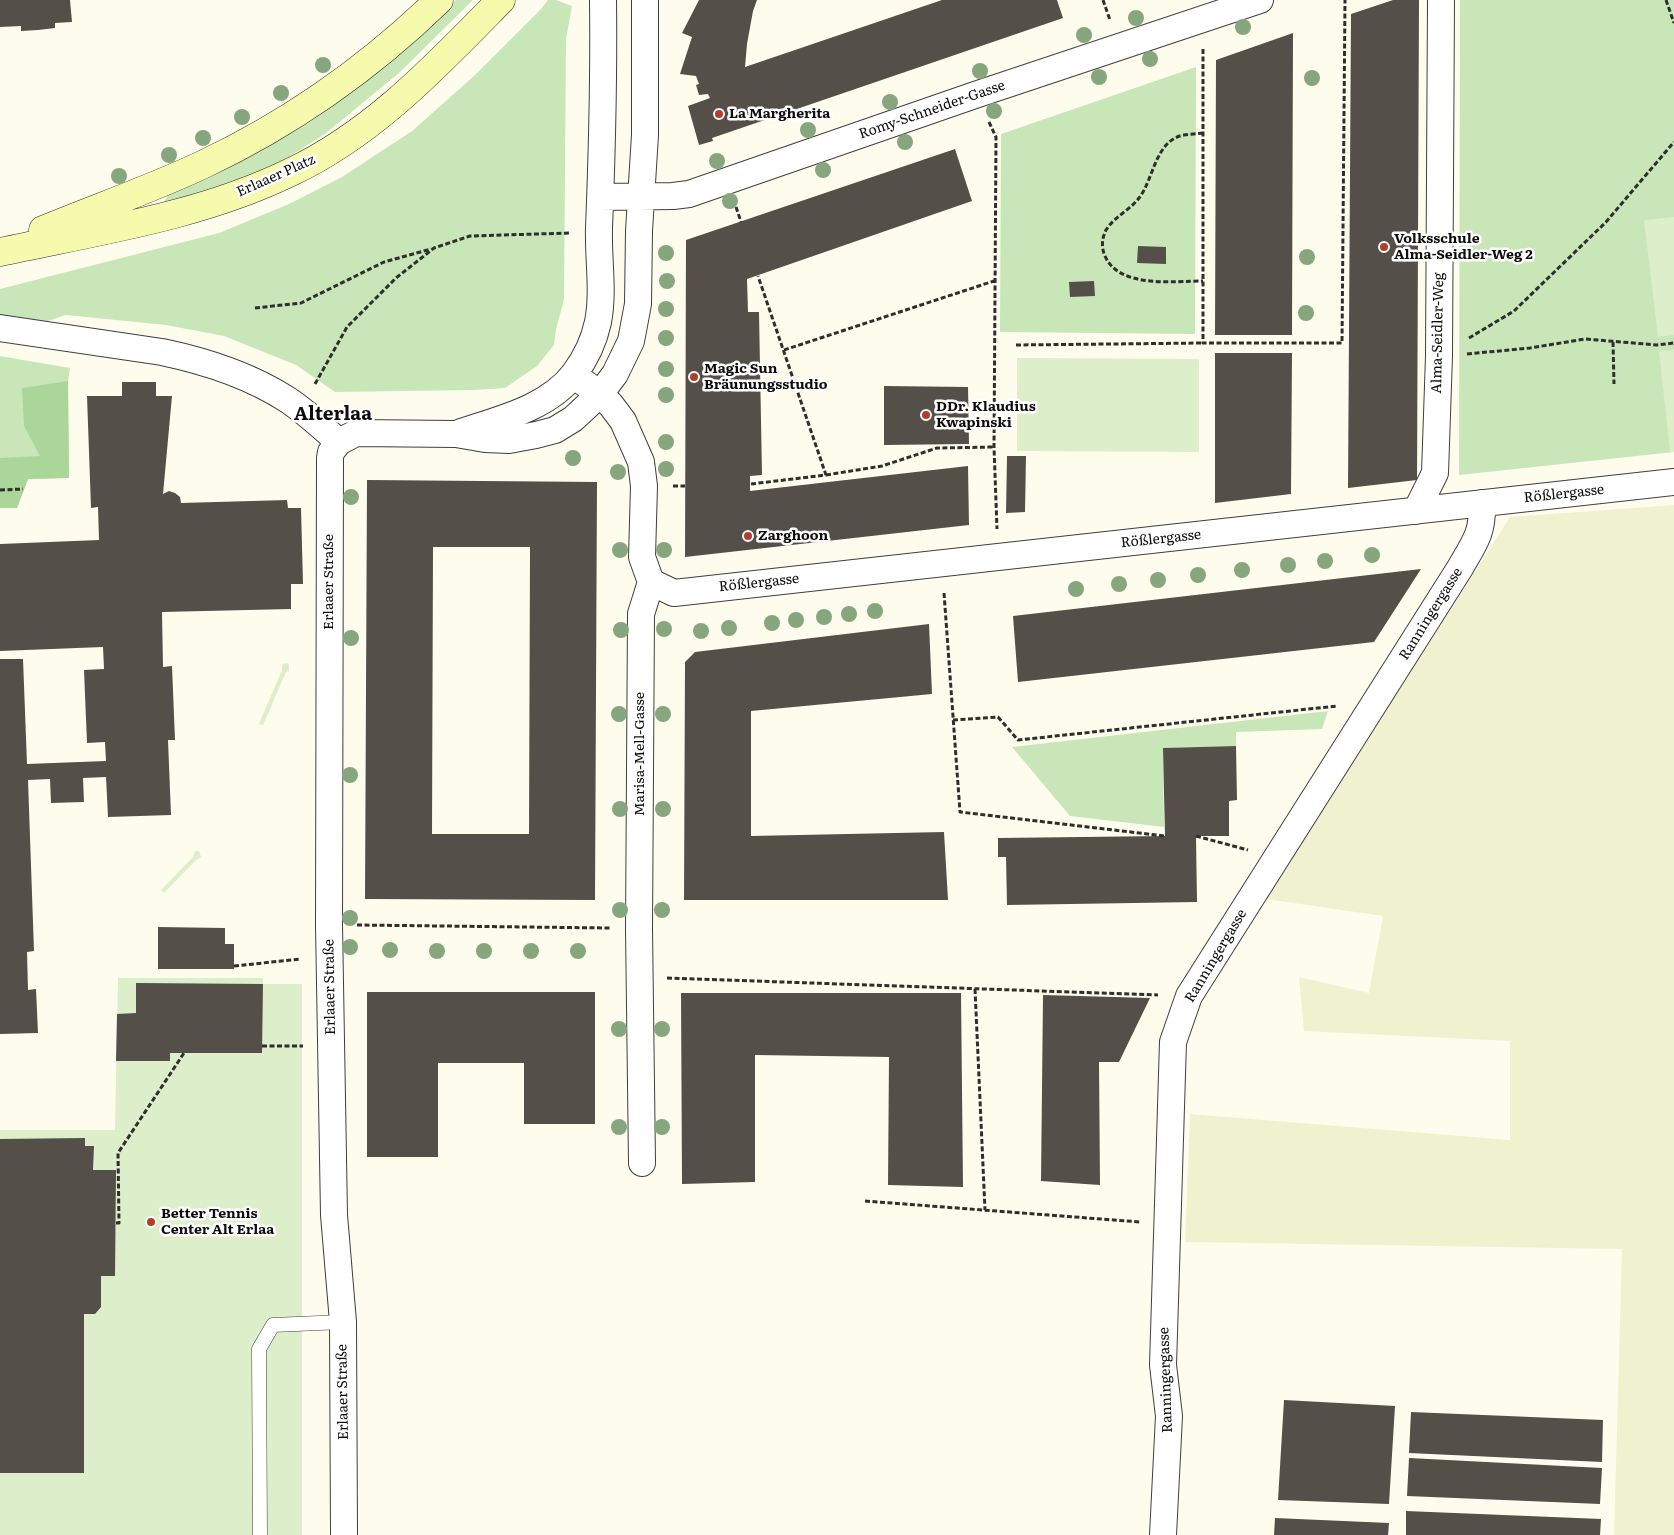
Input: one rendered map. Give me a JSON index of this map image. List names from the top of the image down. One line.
{"streets":{"main road":["Erlaaer Platz"],"street":["Romy-Schneider-Gasse","Alma-Seidler-Weg","Rößlergasse","Erlaaer Straße","Ranningergasse","Marisa-Mell-Gasse"]},"crossings":[["Alma-Seidler-Weg","Rößlergasse"],["Rößlergasse","Ranningergasse"],["Rößlergasse","Marisa-Mell-Gasse"]],"districts":["Alterlaa"],"places":["La Margherita","Volksschule Alma-Seidler-Weg 2","Magic Sun Bräunungsstudio","DDr. Klaudius Kwapinski","Zarghoon","Better Tennis Center Alt Erlaa"]}
